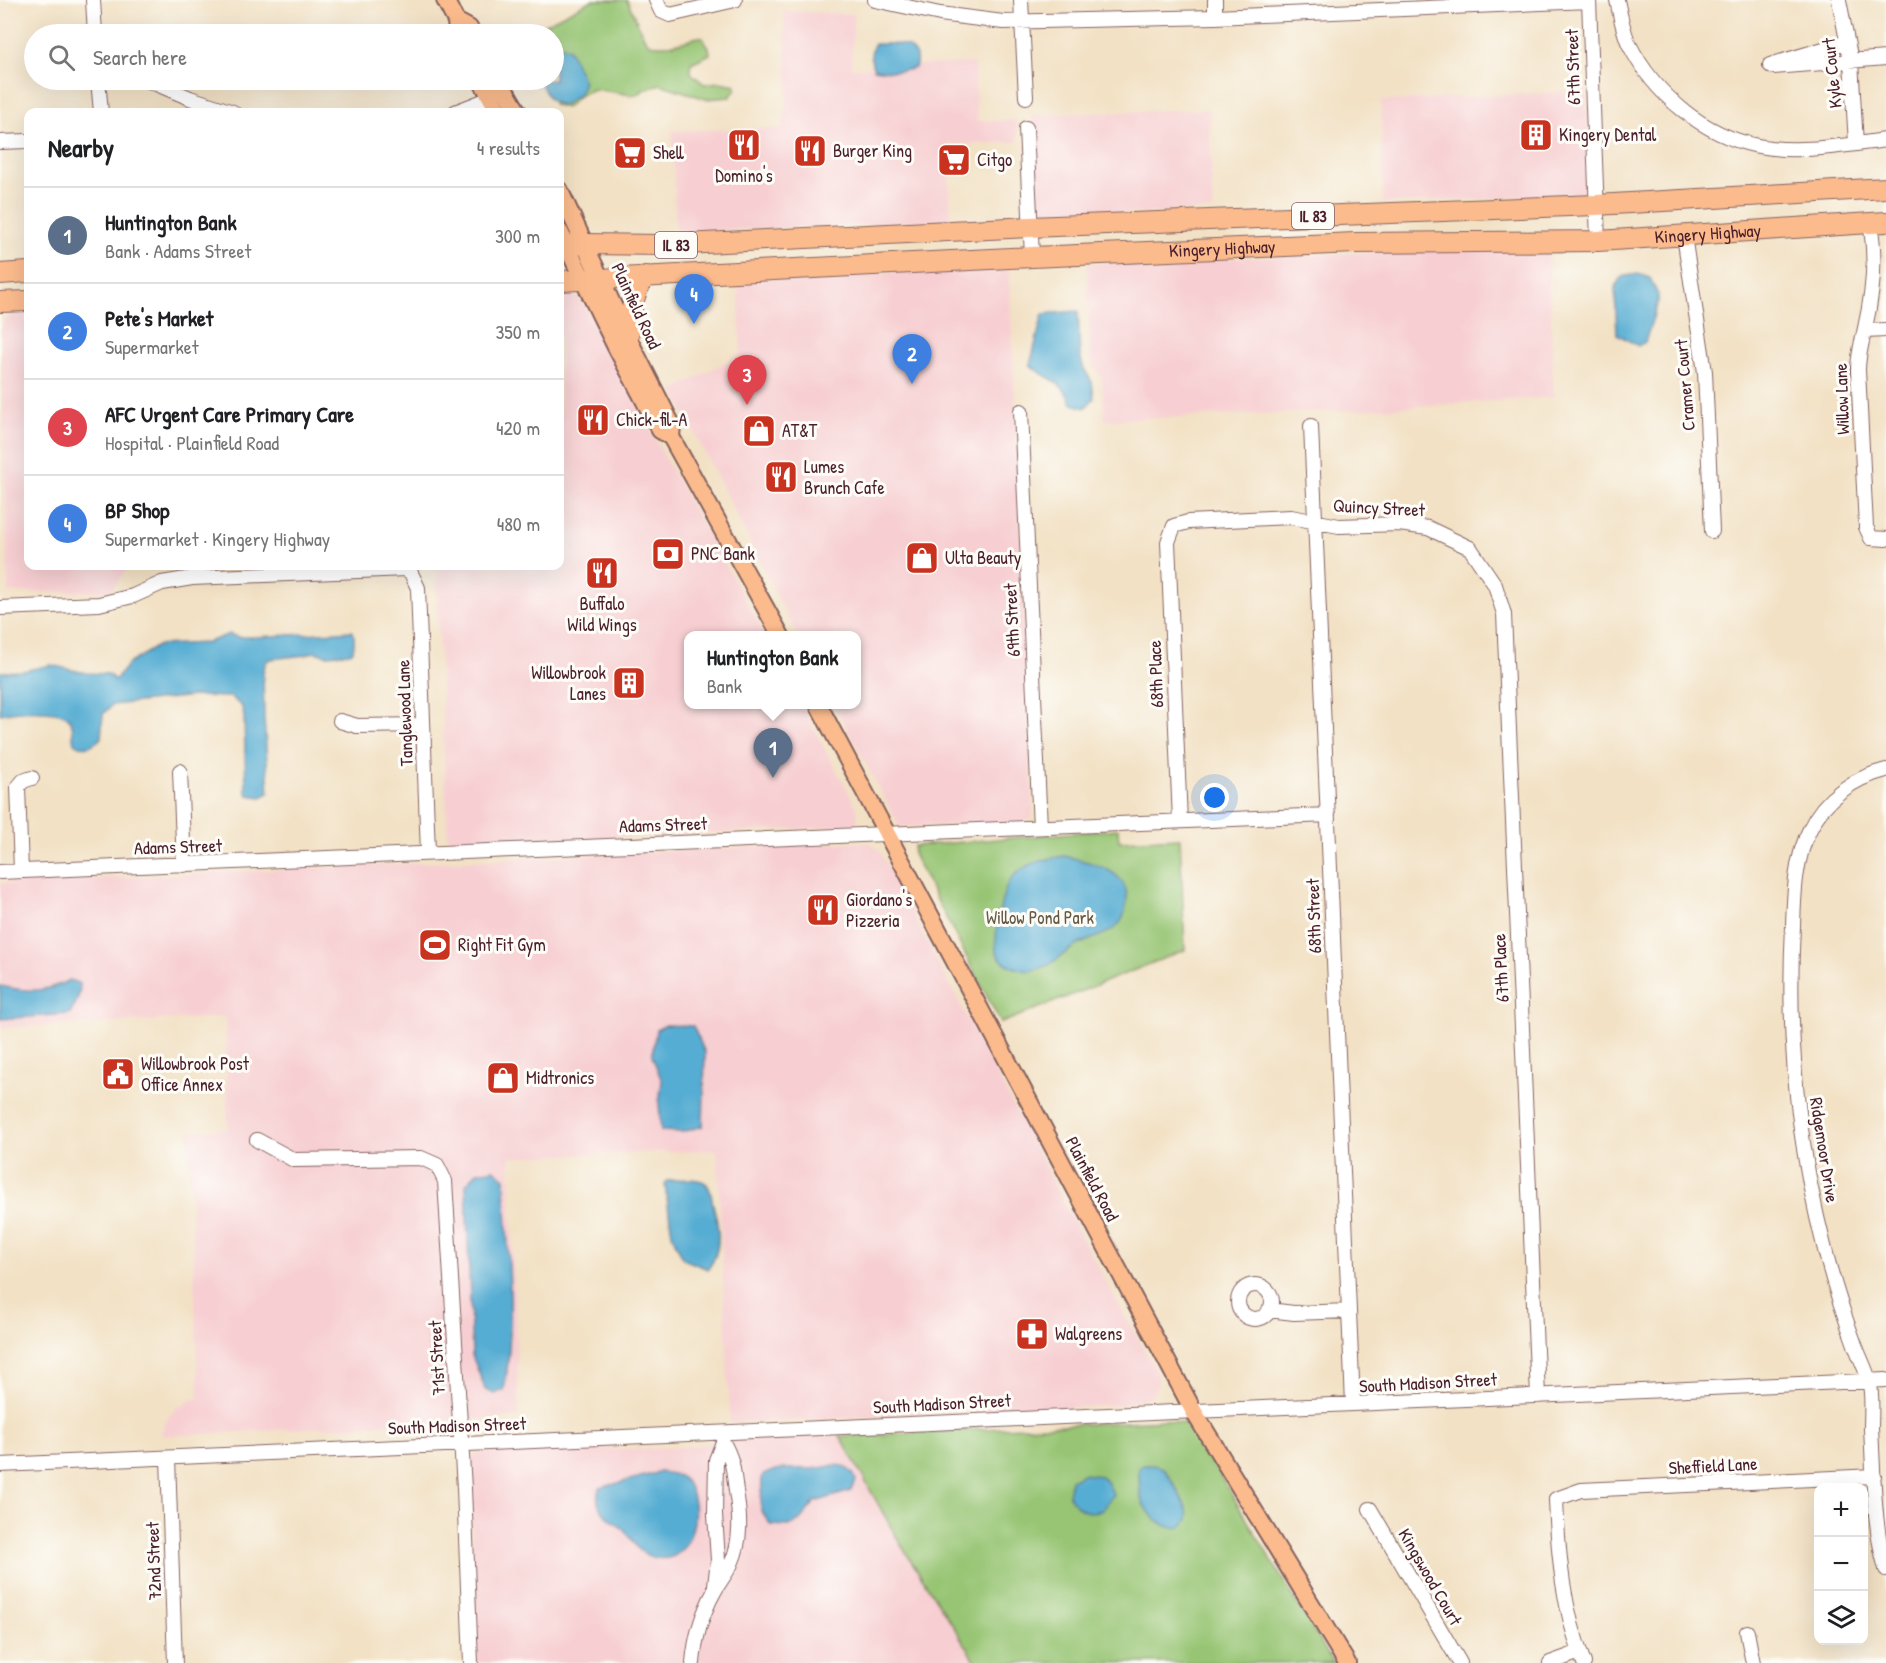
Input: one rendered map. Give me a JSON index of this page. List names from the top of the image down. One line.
{"streets":{"highway":["IL 83","Kingery Highway"],"main road":["Plainfield Road"],"street":["67th Street","Kyle Court","Cramer Court","Willow Lane","Quincy Street","69th Street","68th Place","Tanglewood Lane","Adams Street","68th Street","67th Place","Ridgemoor Drive","71st Street","South Madison Street","Sheffield Lane","72nd Street","Kingswood Court"]},"crossings":[["67th Street","Kingery Highway"],["Kingery Highway","Plainfield Road"],["Kingery Highway","Cramer Court"],["Kingery Highway","Willow Lane"],["Plainfield Road","Adams Street"],["Plainfield Road","South Madison Street"],["Quincy Street","68th Place"],["Quincy Street","68th Street"],["Quincy Street","67th Place"],["69th Street","Adams Street"],["68th Place","Adams Street"],["Tanglewood Lane","Adams Street"],["Adams Street","68th Street"],["68th Street","South Madison Street"],["67th Place","South Madison Street"],["Ridgemoor Drive","South Madison Street"],["Ridgemoor Drive","Sheffield Lane"],["71st Street","South Madison Street"],["South Madison Street","72nd Street"]],"parks":["Willow Pond Park"],"places":{"building":["Kingery Dental","Willowbrook Lanes"],"restaurant":["Domino's","Burger King","Chick-fil-A","Lumes Brunch Cafe","Buffalo Wild Wings","Giordano's Pizzeria"],"supermarket":["Shell","Citgo"],"shop":["AT&T","Ulta Beauty","Midtronics"],"bank":["PNC Bank"],"sports":["Right Fit Gym"],"public building":["Willowbrook Post Office Annex"],"pharmacy":["Walgreens"]},"page":{"search":"Search here","heading":["Nearby","4 results"],"list":[{"mark":"1","name":"Huntington Bank","note":"Bank · Adams Street","value":"300 m"},{"mark":"2","name":"Pete's Market","note":"Supermarket","value":"350 m"},{"mark":"3","name":"AFC Urgent Care Primary Care","note":"Hospital · Plainfield Road","value":"420 m"},{"mark":"4","name":"BP Shop","note":"Supermarket · Kingery Highway","value":"480 m"}],"pins":["4","2","3","1"],"popup":["Huntington Bank","Bank"],"map_buttons":["+","−"]}}
